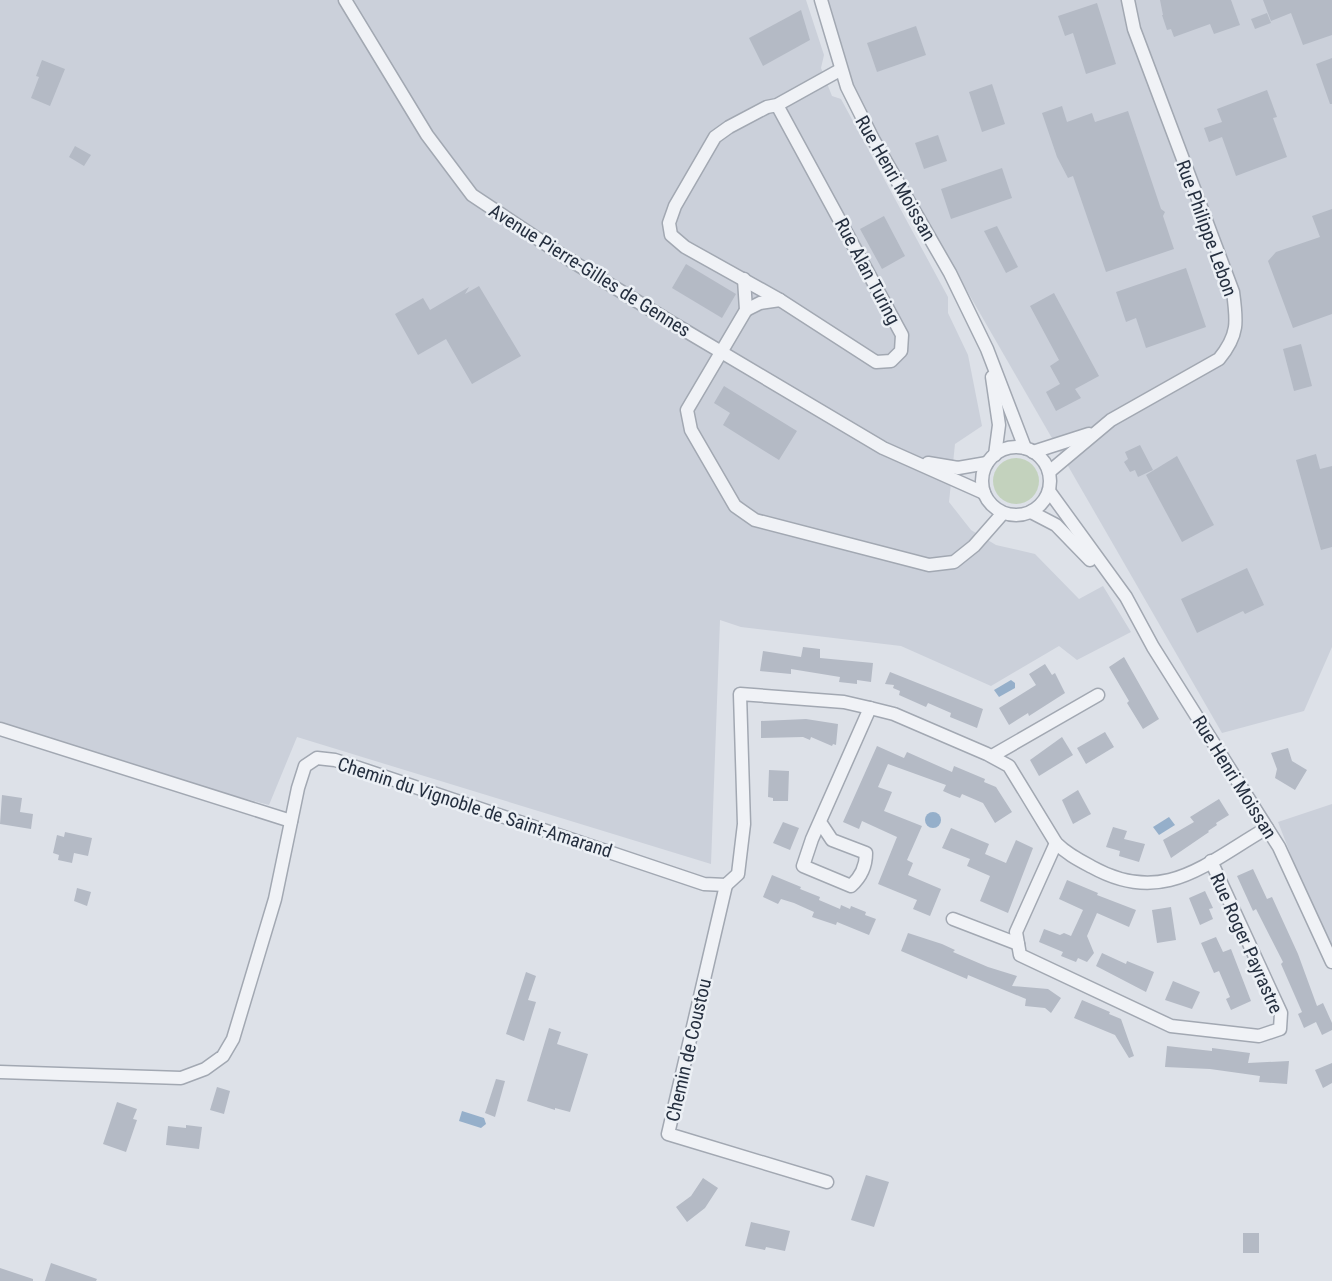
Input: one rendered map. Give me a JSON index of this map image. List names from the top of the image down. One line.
{"streets":{"street":["Rue Henri Moissan","Rue Philippe Lebon","Avenue Pierre-Gilles de Gennes","Rue Alan Turing","Chemin du Vignoble de Saint-Amarand","Rue Roger Payrastre","Chemin de Coustou"]},"crossings":[["Rue Henri Moissan","Rue Philippe Lebon"],["Rue Henri Moissan","Avenue Pierre-Gilles de Gennes"],["Rue Henri Moissan","Rue Alan Turing"],["Rue Philippe Lebon","Avenue Pierre-Gilles de Gennes"],["Chemin du Vignoble de Saint-Amarand","Chemin de Coustou"]]}
